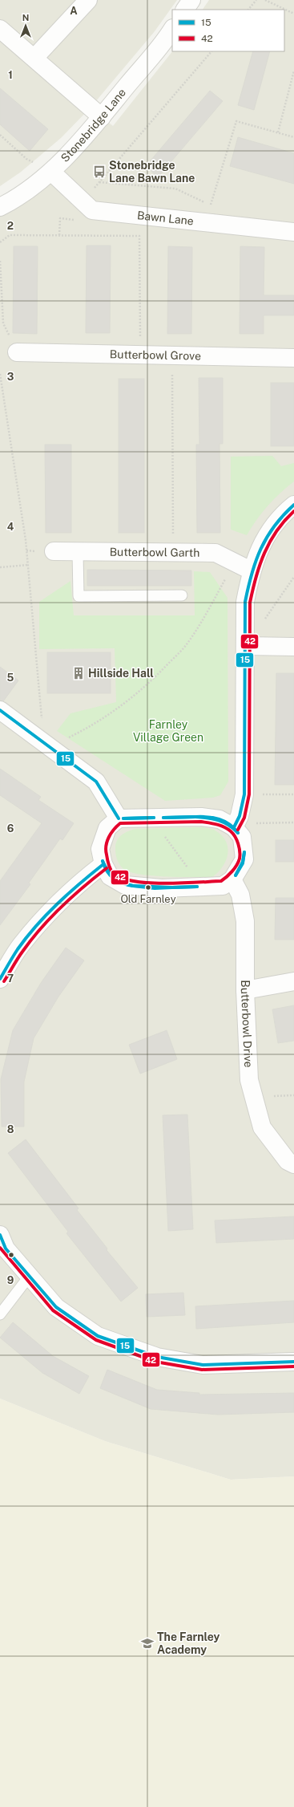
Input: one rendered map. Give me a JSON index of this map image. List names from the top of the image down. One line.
{"streets":{"street":["Stonebridge Lane","Bawn Lane","Butterbowl Grove","Butterbowl Garth","Butterbowl Drive"]},"crossings":[["Stonebridge Lane","Bawn Lane"]],"parks":["Farnley Village Green"],"places":{"bus stop":["Stonebridge Lane Bawn Lane"],"building":["Hillside Hall"],"other":["Old Farnley"],"school or university":["The Farnley Academy"]},"lines":["transit line 15","transit line 42"],"legend":["15","42"],"north":"top","grid":{"columns":["A"],"rows":["1","2","3","4","5","6","7","8","9"]}}
